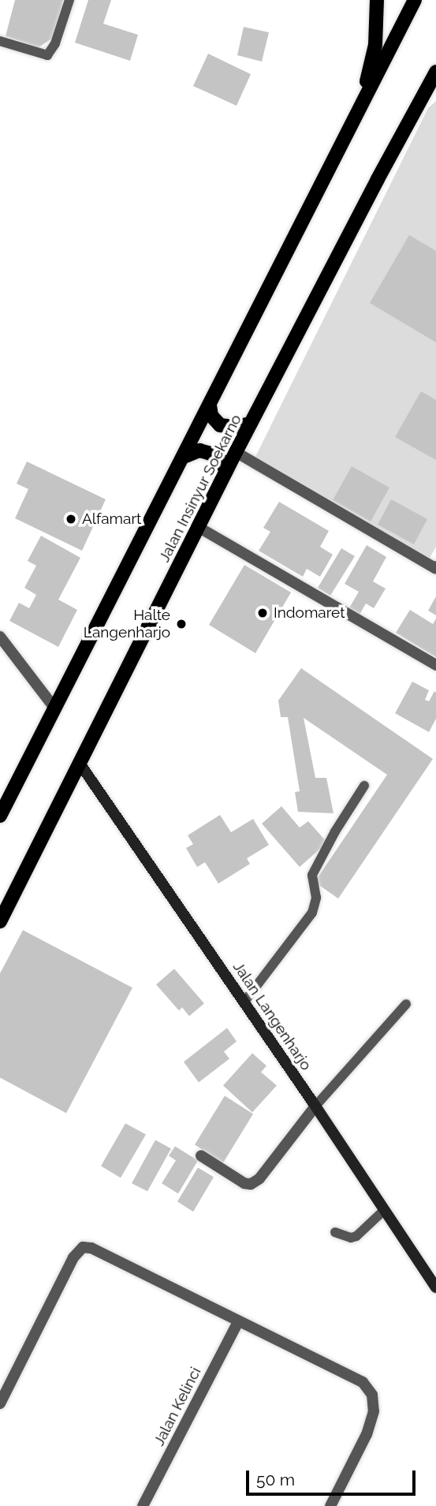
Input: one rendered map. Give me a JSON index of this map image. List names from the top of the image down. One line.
{"streets":{"main road":["Jalan Insinyur Soekarno","Jalan Langenharjo"],"street":["Jalan Kelinci"]},"crossings":[["Jalan Insinyur Soekarno","Jalan Langenharjo"]],"places":["Alfamart","Indomaret","Halte Langenharjo"],"scale_bar":"50 m"}
